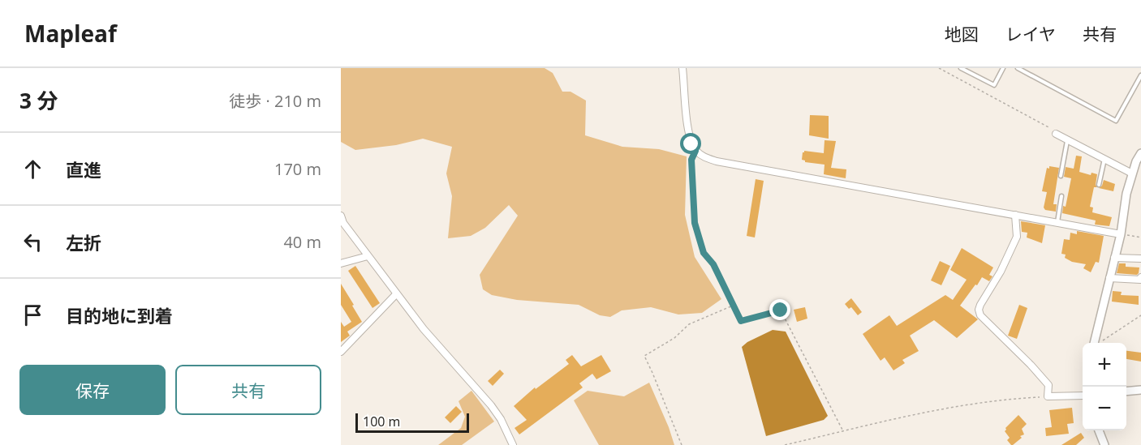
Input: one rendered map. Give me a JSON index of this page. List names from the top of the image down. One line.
{"scale_bar":"100 m","page":{"header":"Mapleaf","nav":["地図","レイヤ","共有"],"heading":["3 分","徒歩 · 210 m"],"list":[["直進","170 m"],["左折","40 m"],"目的地に到着"],"map_buttons":["+","−"],"buttons":["保存","共有"],"scale":"100 m"}}
